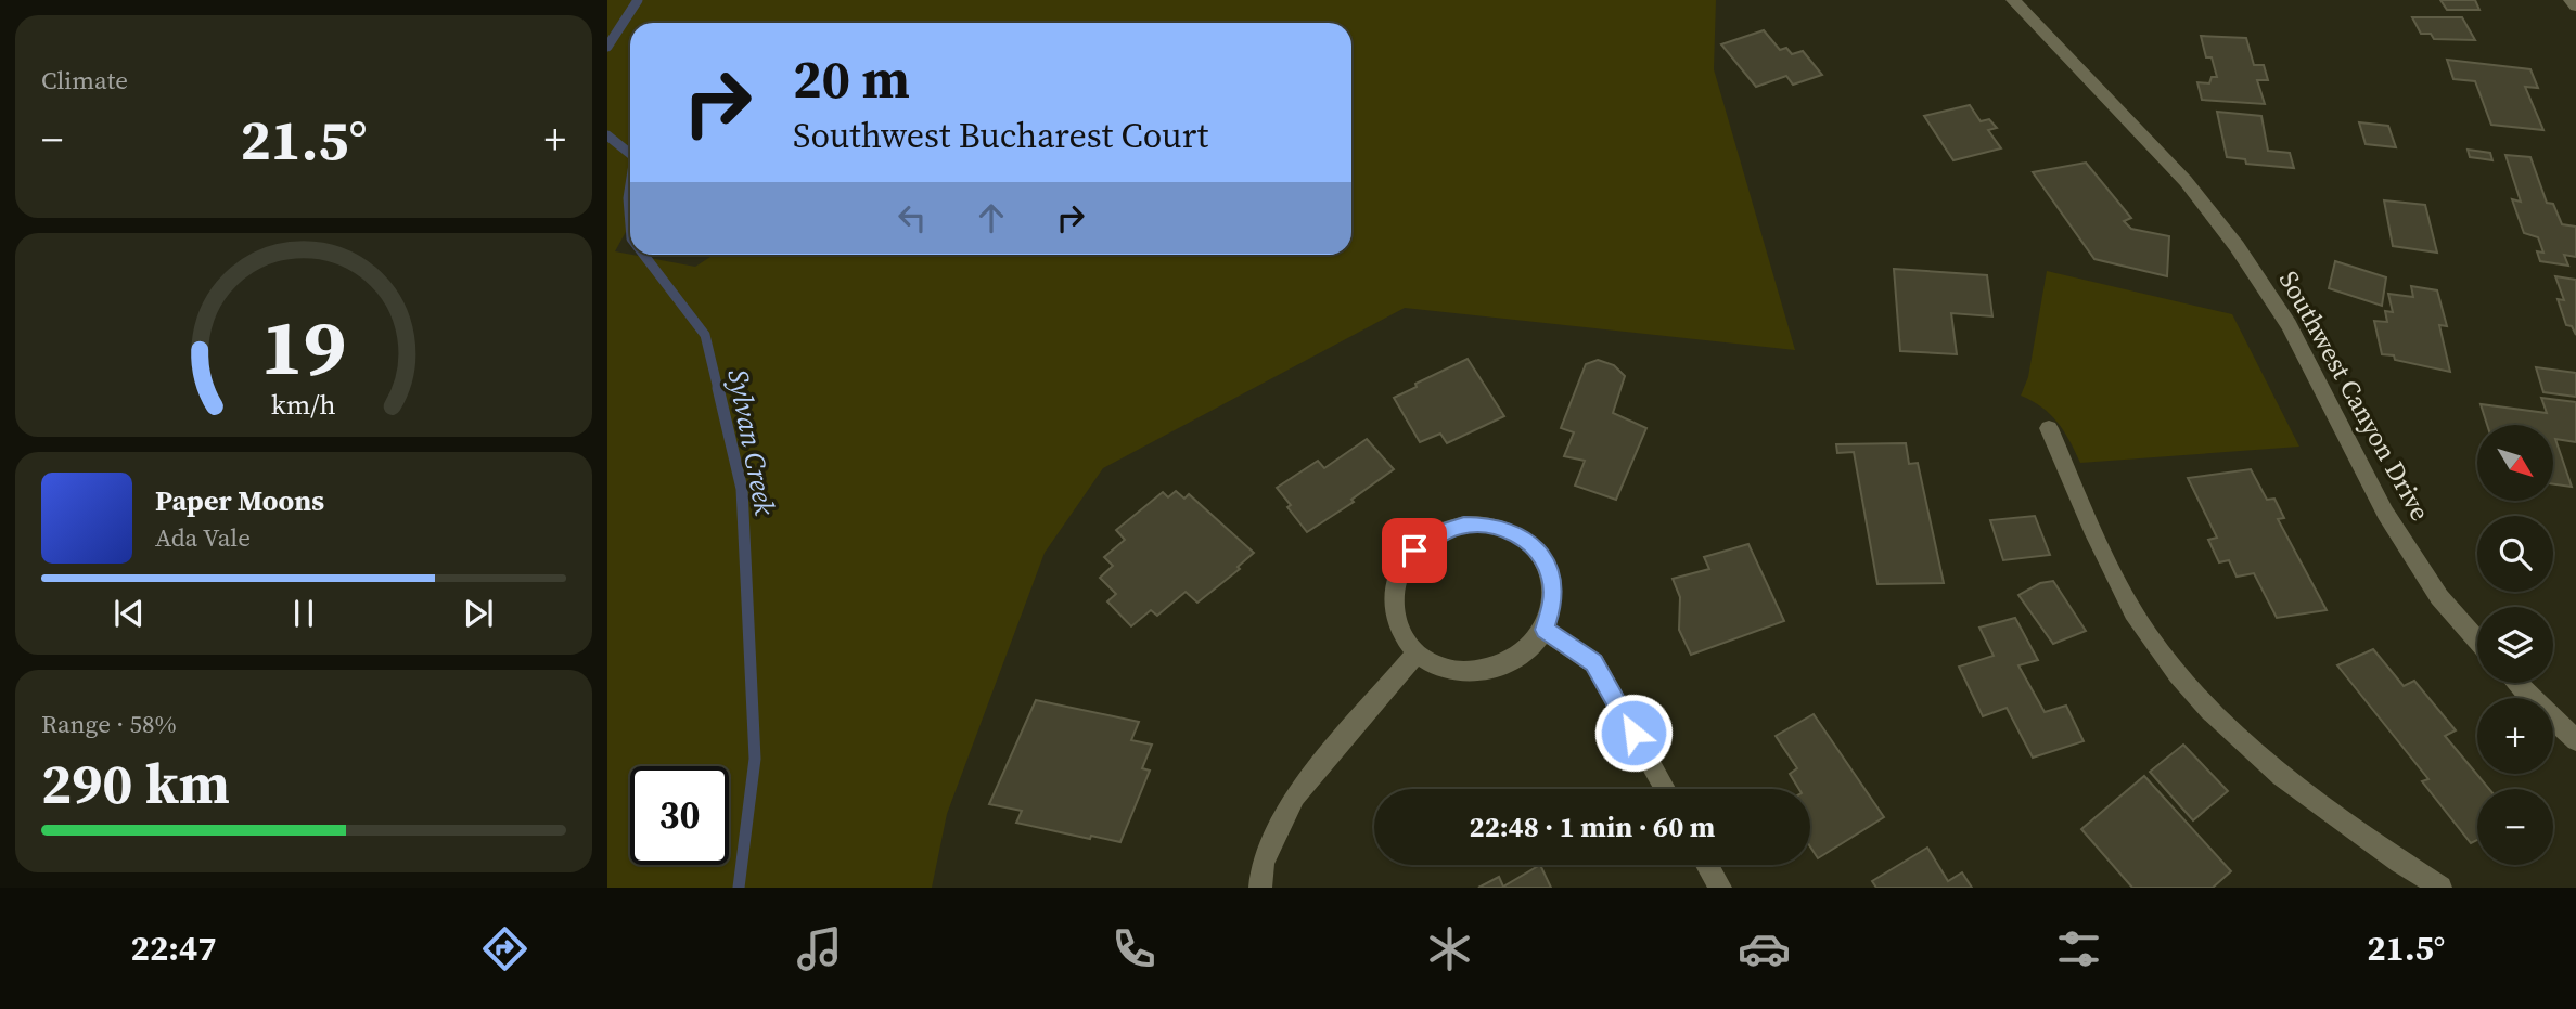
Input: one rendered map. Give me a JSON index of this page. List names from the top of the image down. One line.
{"streets":{"street":["Southwest Canyon Drive"]},"water":["Sylvan Creek"],"north":"bottom right","page":{"tile":["Climate",["Range · 58%","290 km"]],"turn":["20 m","Southwest Bucharest Court"],"heat":["−","21.5°","+"],"map_buttons":["+","−"],"song":["Paper Moons","Ada Vale"],"limit":"30","trip":"22:48 · 1 min · 60 m","tabs":["22:47","21.5°"],"gauge":["19","km/h"]}}
